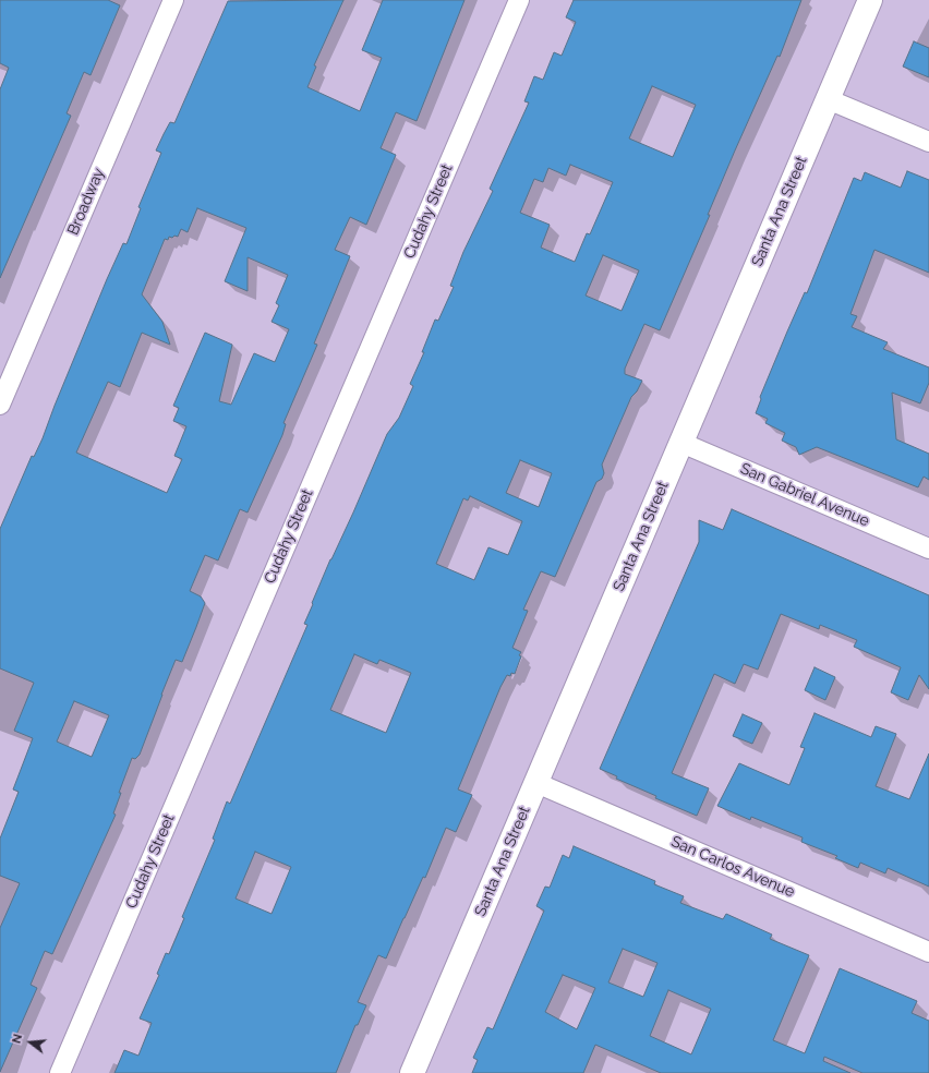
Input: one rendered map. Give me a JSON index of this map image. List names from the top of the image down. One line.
{"streets":{"street":["Broadway","Cudahy Street","Santa Ana Street","San Gabriel Avenue","San Carlos Avenue"]},"crossings":[["Santa Ana Street","San Gabriel Avenue"],["Santa Ana Street","San Carlos Avenue"]],"north":"left"}
